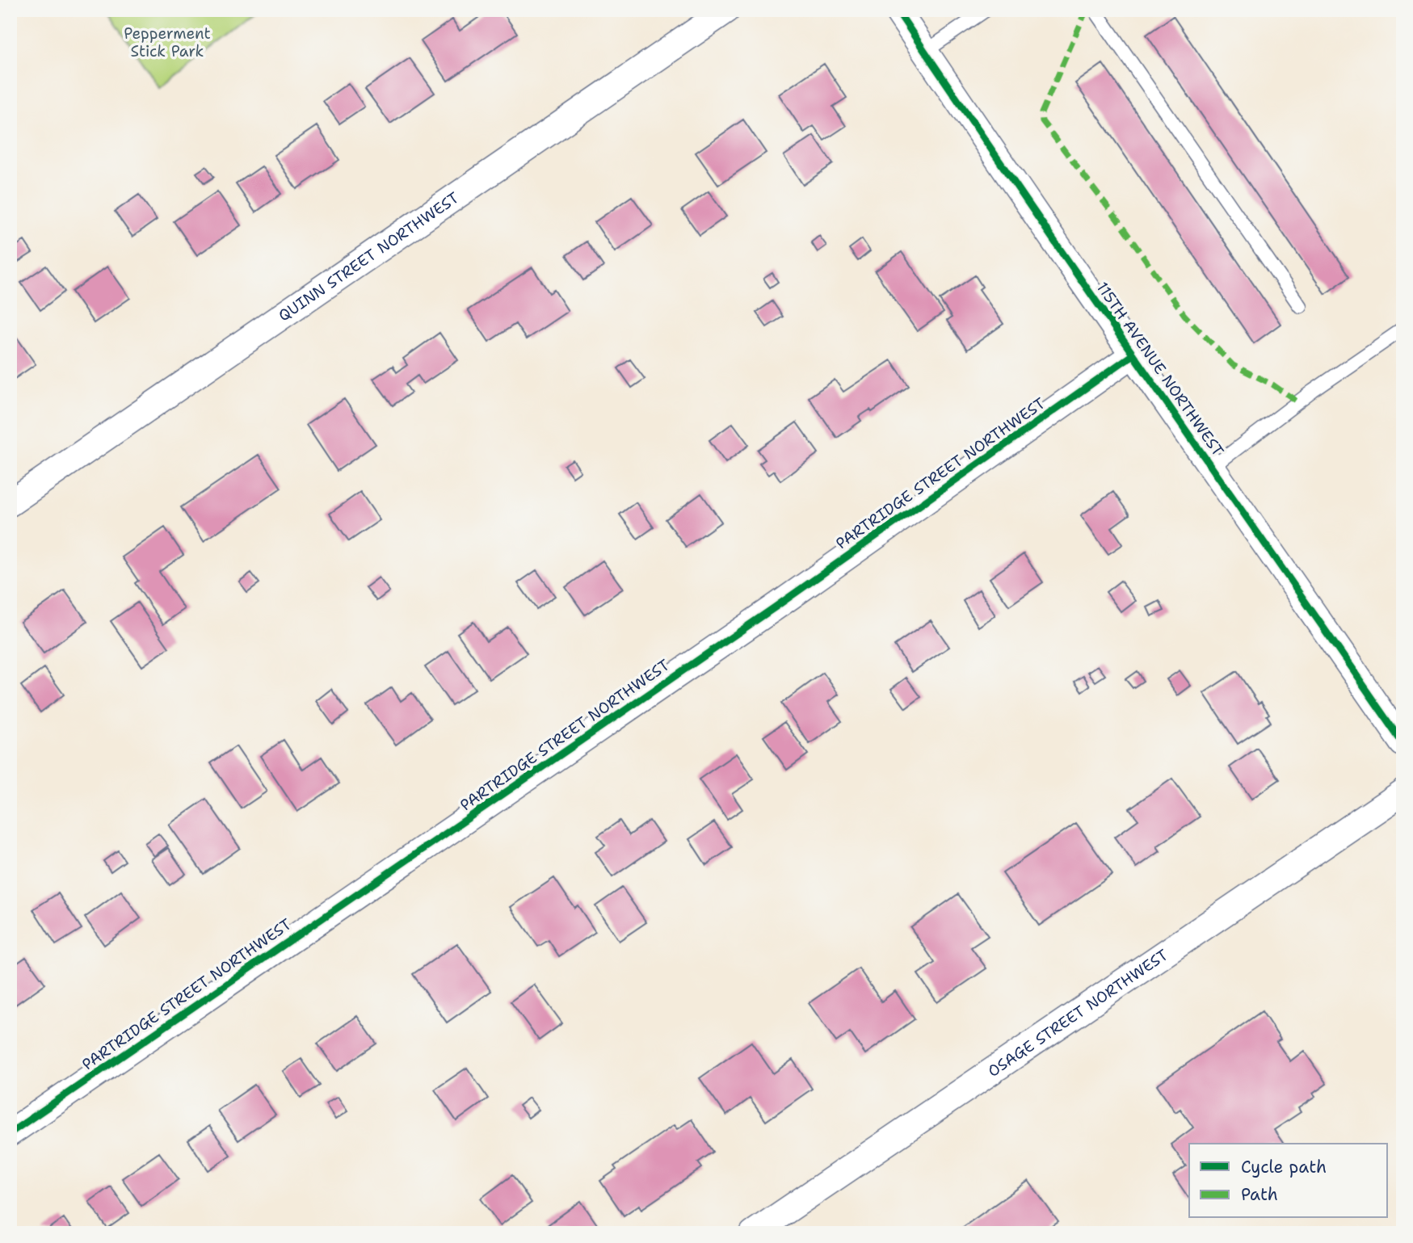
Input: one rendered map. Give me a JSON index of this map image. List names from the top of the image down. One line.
{"streets":{"street":["QUINN STREET NORTHWEST","115TH AVENUE NORTHWEST","PARTRIDGE STREET NORTHWEST","OSAGE STREET NORTHWEST"]},"crossings":[["115TH AVENUE NORTHWEST","PARTRIDGE STREET NORTHWEST"]],"parks":["Pepperment Stick Park"],"legend":["Cycle path","Path"]}
